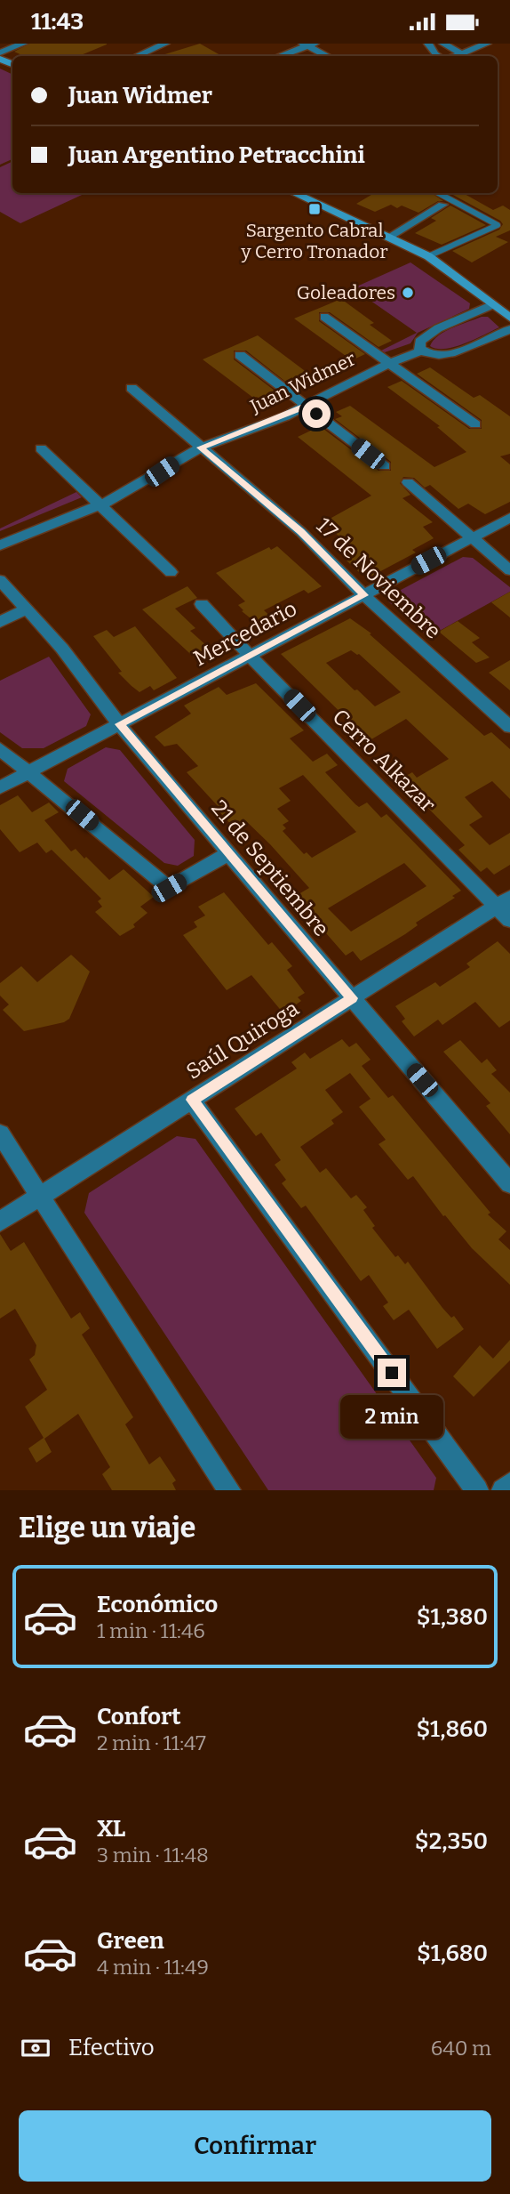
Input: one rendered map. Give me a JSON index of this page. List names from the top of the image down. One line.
{"streets":{"street":["Juan Widmer","17 de Noviembre","Mercedario","Cerro Alkazar","21 de Septiembre","Saúl Quiroga"]},"crossings":[["Juan Widmer","17 de Noviembre"],["17 de Noviembre","Mercedario"],["Mercedario","Cerro Alkazar"],["Mercedario","21 de Septiembre"],["Cerro Alkazar","Saúl Quiroga"],["21 de Septiembre","Saúl Quiroga"]],"places":{"transit":["Sargento Cabral y Cerro Tronador"],"other":["Goleadores"]},"page":{"status":"11:43","banner":["Juan Widmer","Juan Argentino Petracchini"],"bubble":"2 min","heading":"Elige un viaje","list":[{"name":"Económico","note":"1 min · 11:46","value":"$1,380"},{"name":"Confort","note":"2 min · 11:47","value":"$1,860"},{"name":"XL","note":"3 min · 11:48","value":"$2,350"},{"name":"Green","note":"4 min · 11:49","value":"$1,680"}],"pay":["Efectivo","640 m"],"buttons":"Confirmar"}}
